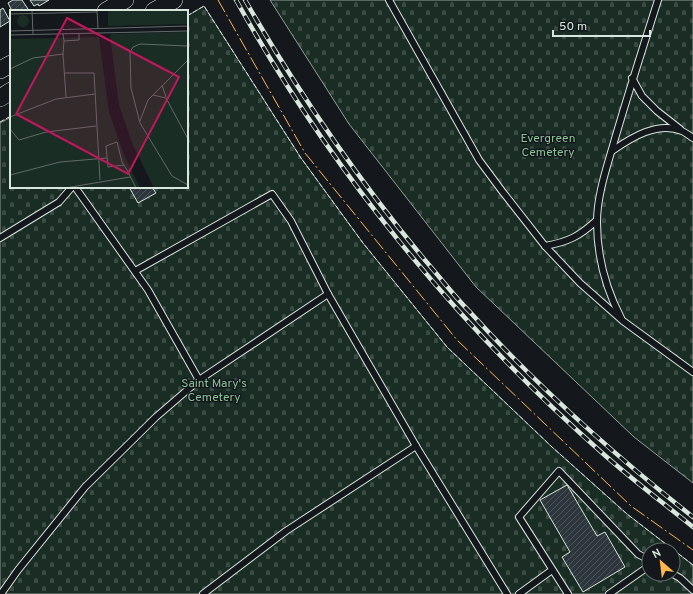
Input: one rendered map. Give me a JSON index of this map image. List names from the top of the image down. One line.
{"parks":["Evergreen Cemetery","Saint Mary's Cemetery"],"scale_bar":"50 m","north":"top left"}
